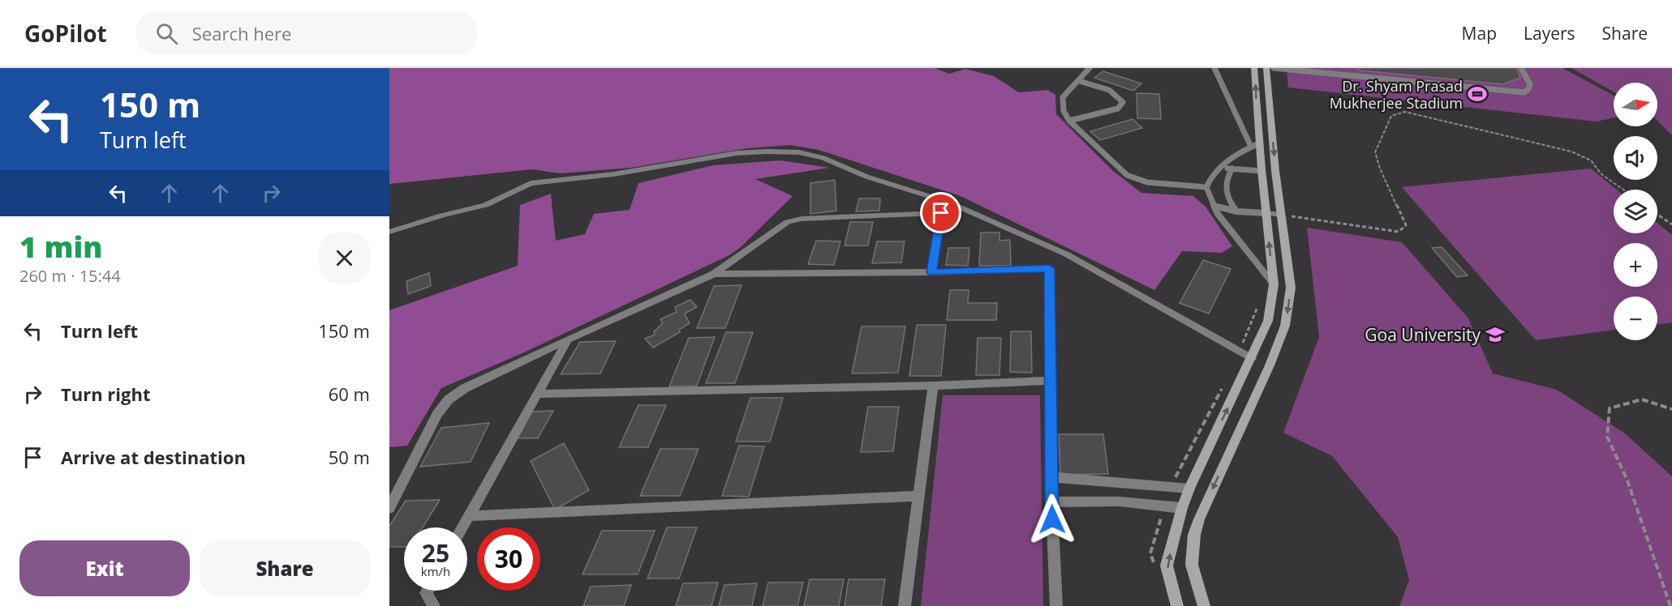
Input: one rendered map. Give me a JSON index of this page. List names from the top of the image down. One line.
{"places":{"sports":["Dr. Shyam Prasad Mukherjee Stadium"],"school or university":["Goa University"]},"north":"right","page":{"header":"GoPilot","search":"Search here","nav":["Map","Layers","Share"],"turn":["150 m","Turn left"],"map_buttons":["+","−"],"heading":["1 min","260 m · 15:44"],"list":[{"name":"Turn left","value":"150 m"},{"name":"Turn right","value":"60 m"},{"name":"Arrive at destination","value":"50 m"}],"speed":"25 km/h","limit":"30","buttons":["Exit","Share"]}}
